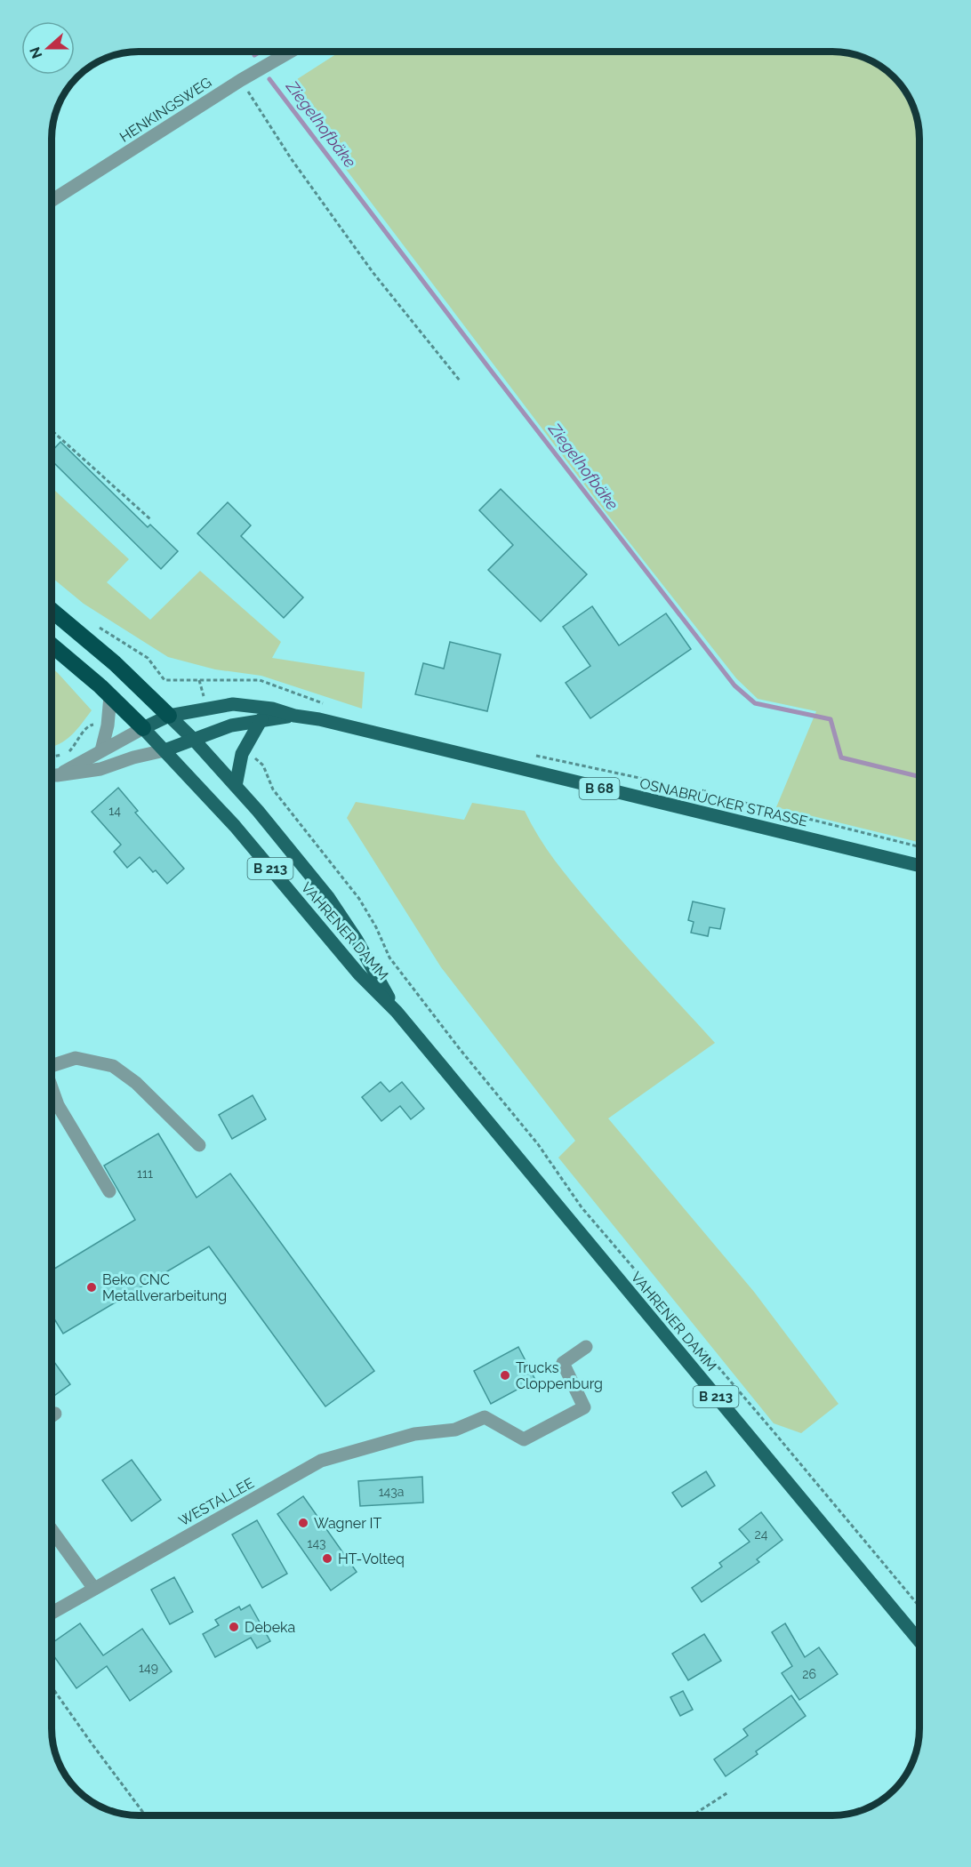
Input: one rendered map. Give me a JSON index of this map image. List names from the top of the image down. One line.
{"streets":{"highway":["B 213"],"main road":["B 68","OSNABRÜCKER STRASSE","VAHRENER DAMM"],"street":["HENKINGSWEG","WESTALLEE"]},"crossings":[["OSNABRÜCKER STRASSE","B 213"],["OSNABRÜCKER STRASSE","VAHRENER DAMM"],["B 213","VAHRENER DAMM"]],"water":["Ziegelhofbäke"],"places":["Beko CNC Metallverarbeitung","Trucks Cloppenburg","Wagner IT","HT-Volteq","Debeka"],"house_numbers":["14","111","143a","24","143","149","26"],"north":"left"}
